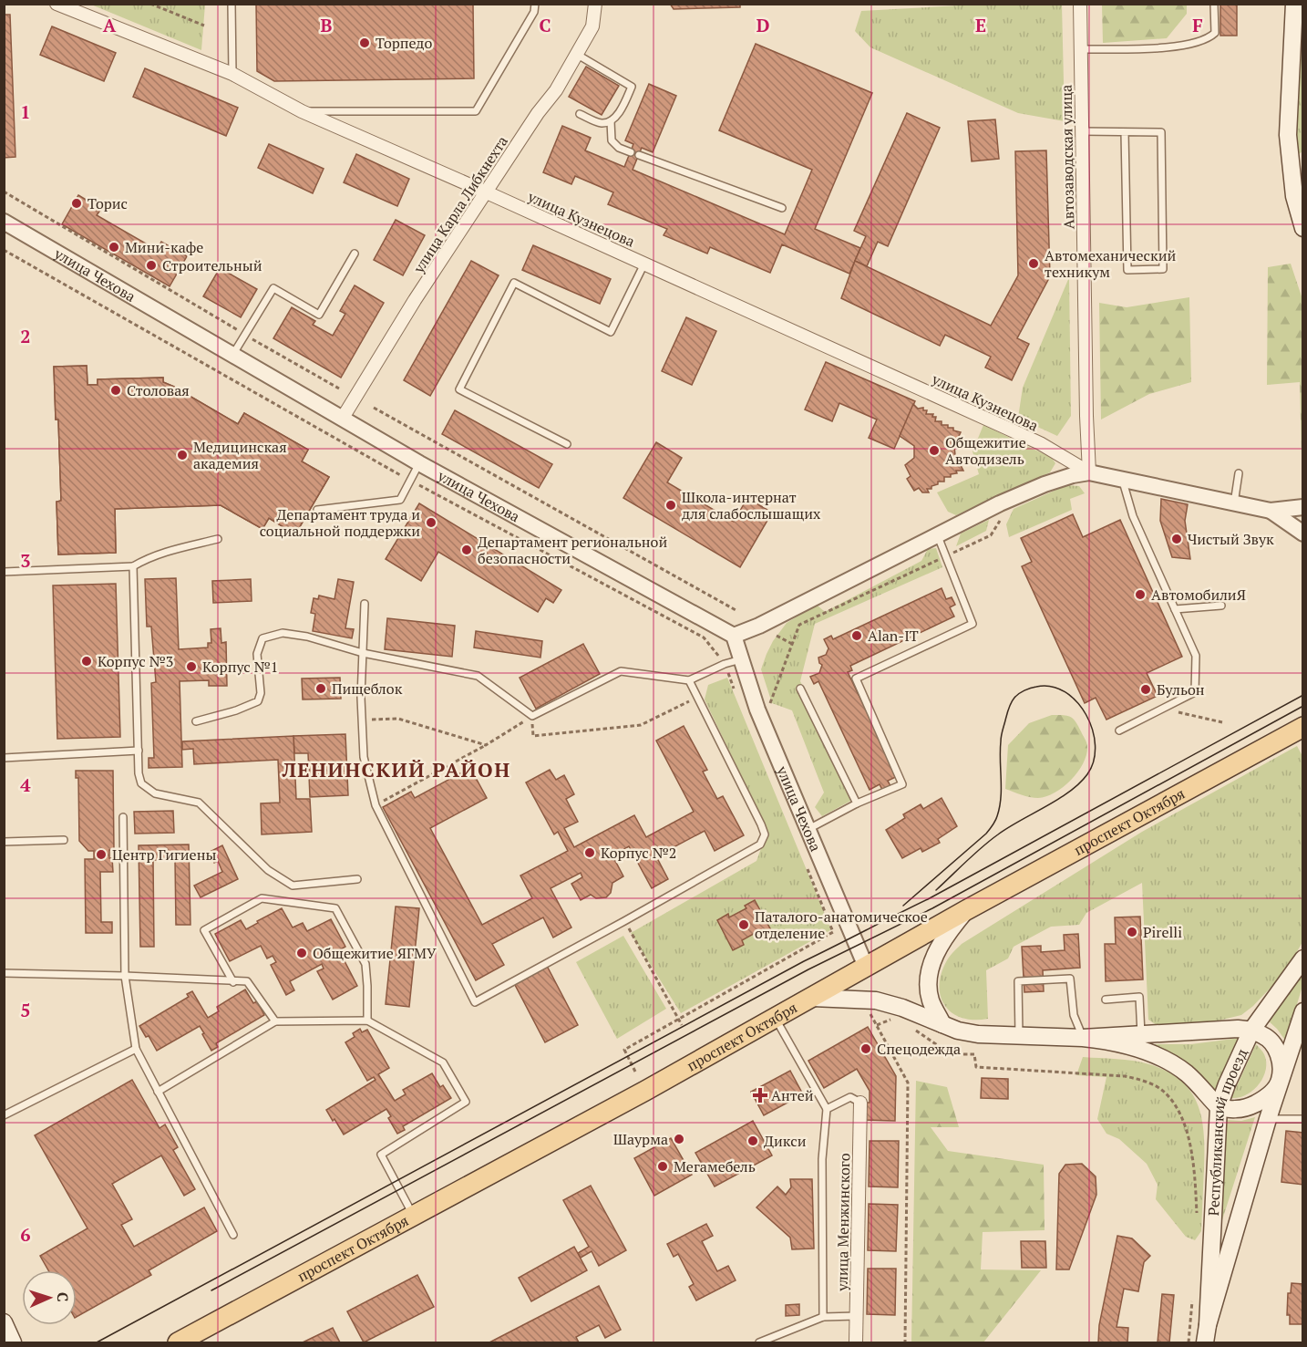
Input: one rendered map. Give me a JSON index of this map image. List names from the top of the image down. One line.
{"streets":{"main road":["проспект Октября","Республиканский проезд"],"street":["Автозаводская улица","улица Карла Либкнехта","улица Кузнецова","улица Чехова","улица Менжинского"]},"crossings":[["Автозаводская улица","улица Кузнецова"],["улица Карла Либкнехта","улица Кузнецова"],["улица Карла Либкнехта","улица Чехова"],["улица Чехова","проспект Октября"]],"districts":["ЛЕНИНСКИЙ РАЙОН"],"places":{"other":["Торпедо","Торис","Мини-кафе","Автомеханический техникум","Строительный","Столовая","Общежитие Автодизель","Медицинская академия","Школа-интернат для слабослышащих","Департамент труда и социальной поддержки","Чистый Звук","Департамент региональной безопасности","АвтомобилиЯ","Alan-IT","Корпус №3","Корпус №1","Пищеблок","Бульон","Корпус №2","Центр Гигиены","Паталого-анатомическое отделение","Pirelli","Общежитие ЯГМУ","Спецодежда","Шаурма","Дикси","Мегамебель"],"health":["Антей"]},"north":"right","grid":{"columns":["A","B","C","D","E","F"],"rows":["1","2","3","4","5","6"]}}
